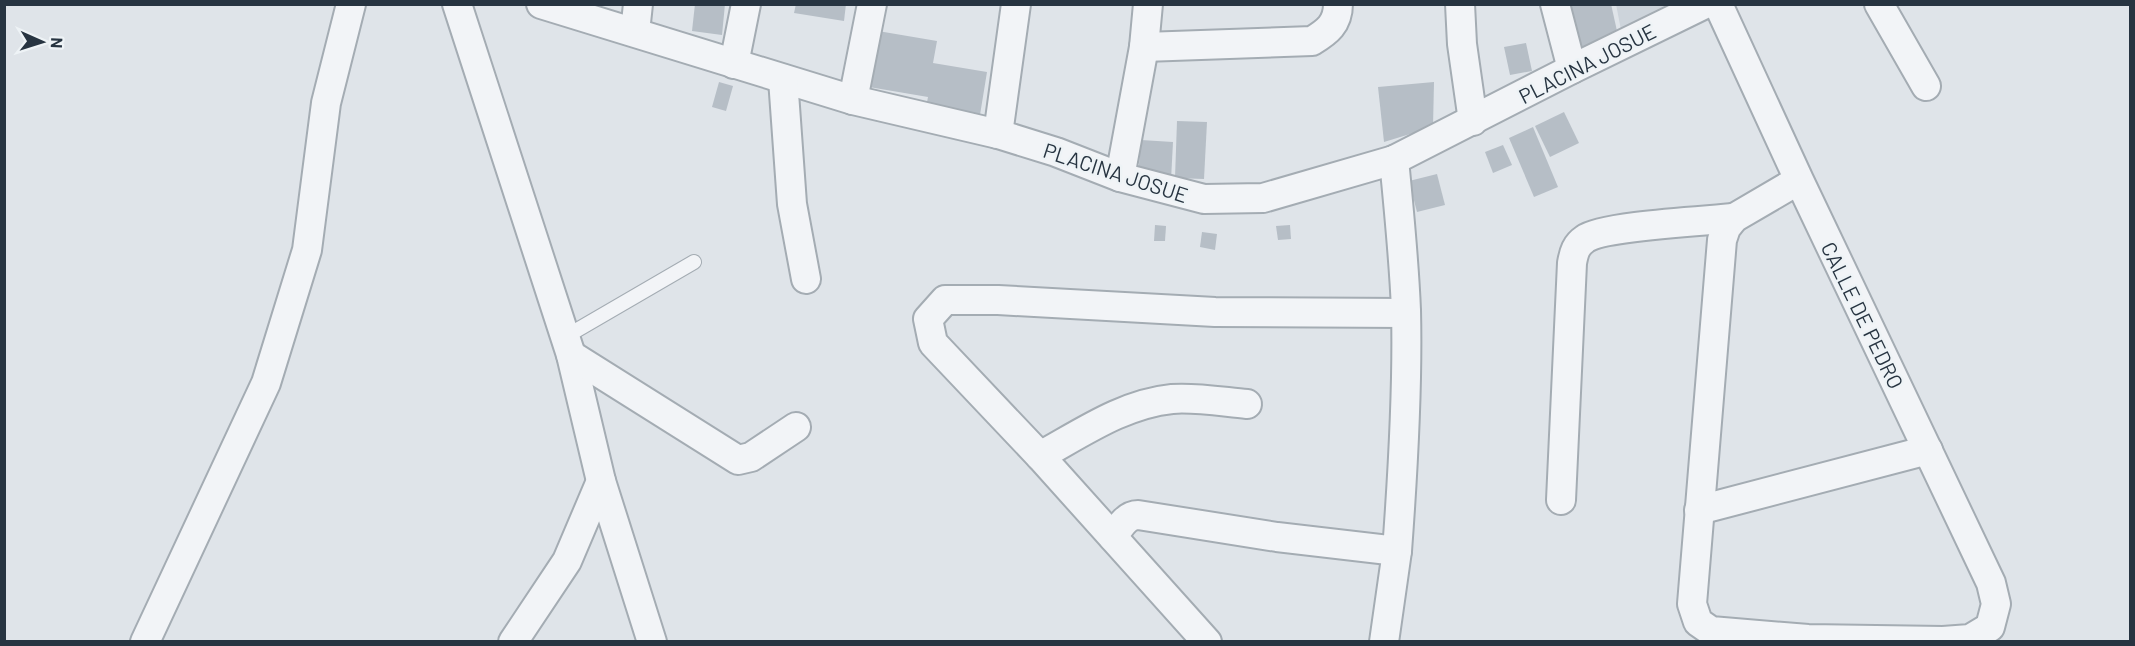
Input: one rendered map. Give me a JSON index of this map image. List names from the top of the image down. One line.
{"streets":{"street":["PLACINA JOSUE","CALLE DE PEDRO"]},"north":"right"}
